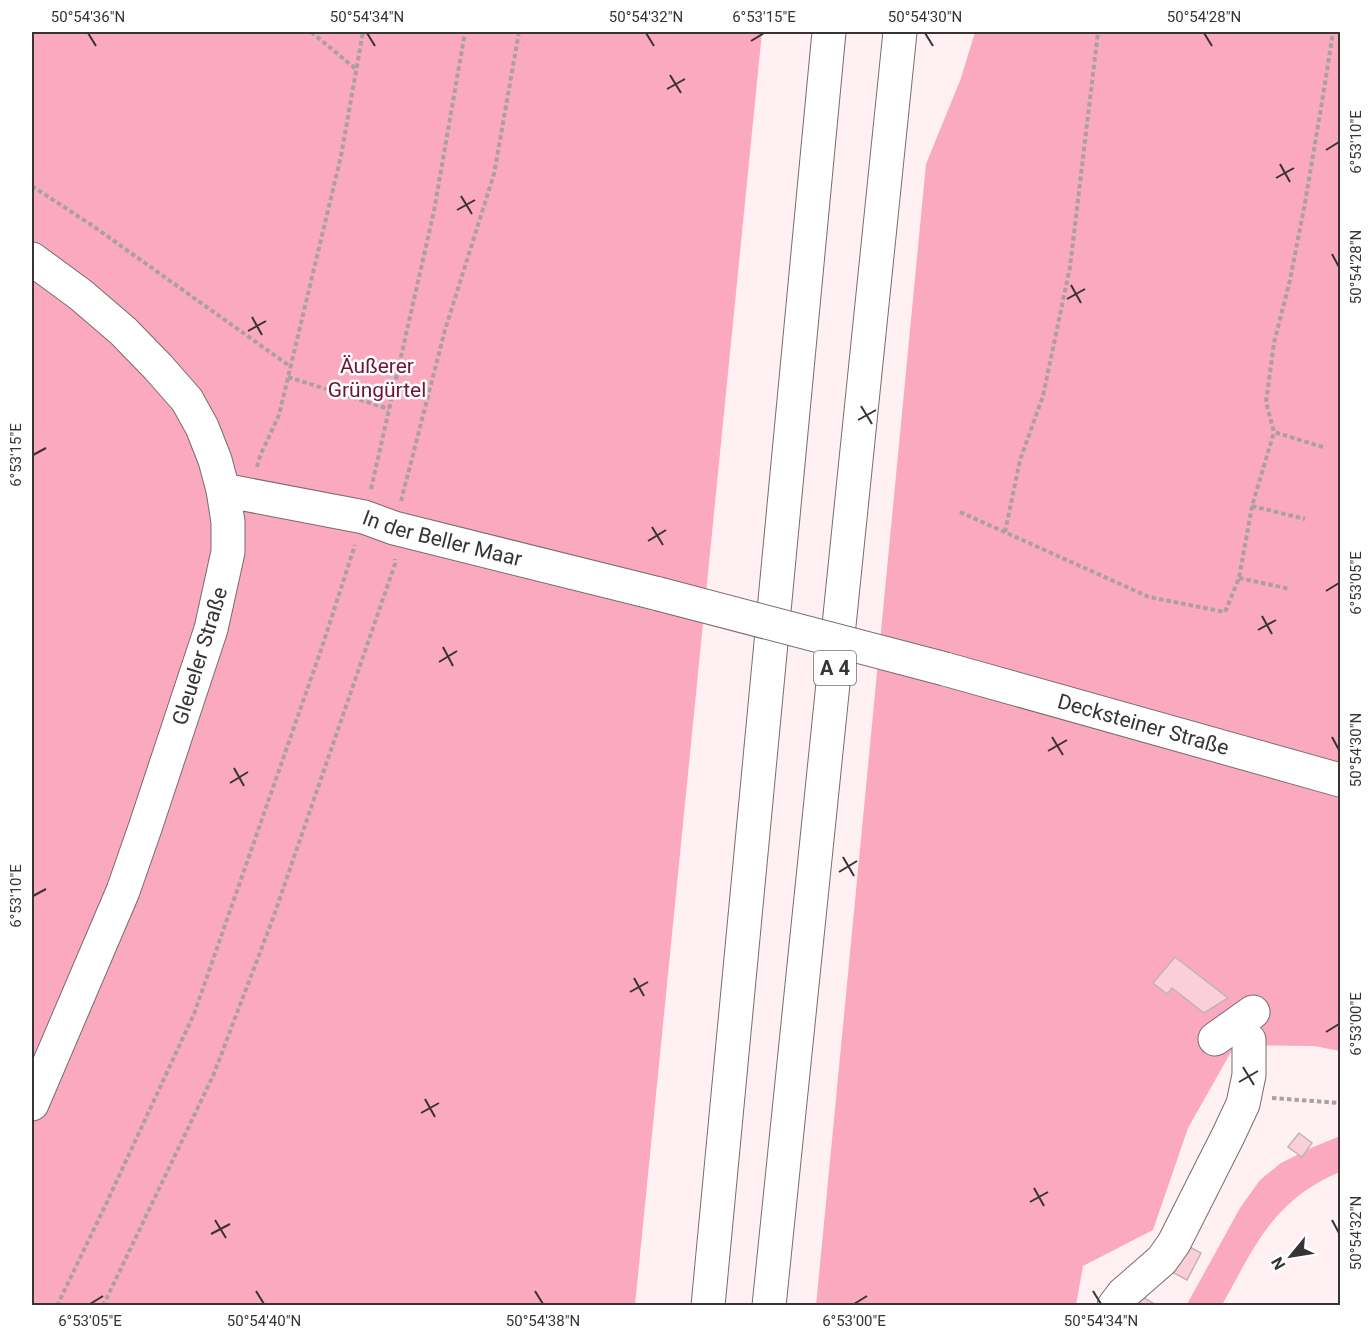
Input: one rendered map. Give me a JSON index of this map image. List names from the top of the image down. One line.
{"streets":{"main road":["In der Beller Maar","Gleueler Straße","A 4","Decksteiner Straße"]},"crossings":[["In der Beller Maar","Gleueler Straße"],["In der Beller Maar","Decksteiner Straße"]],"parks":["Äußerer Grüngürtel"],"north":"bottom left","coordinates":["50°54'36\"N","50°54'34\"N","50°54'32\"N","6°53'15\"E","50°54'30\"N","50°54'28\"N","6°53'10\"E","6°53'05\"E","6°53'00\"E","50°54'40\"N","50°54'38\"N"]}
